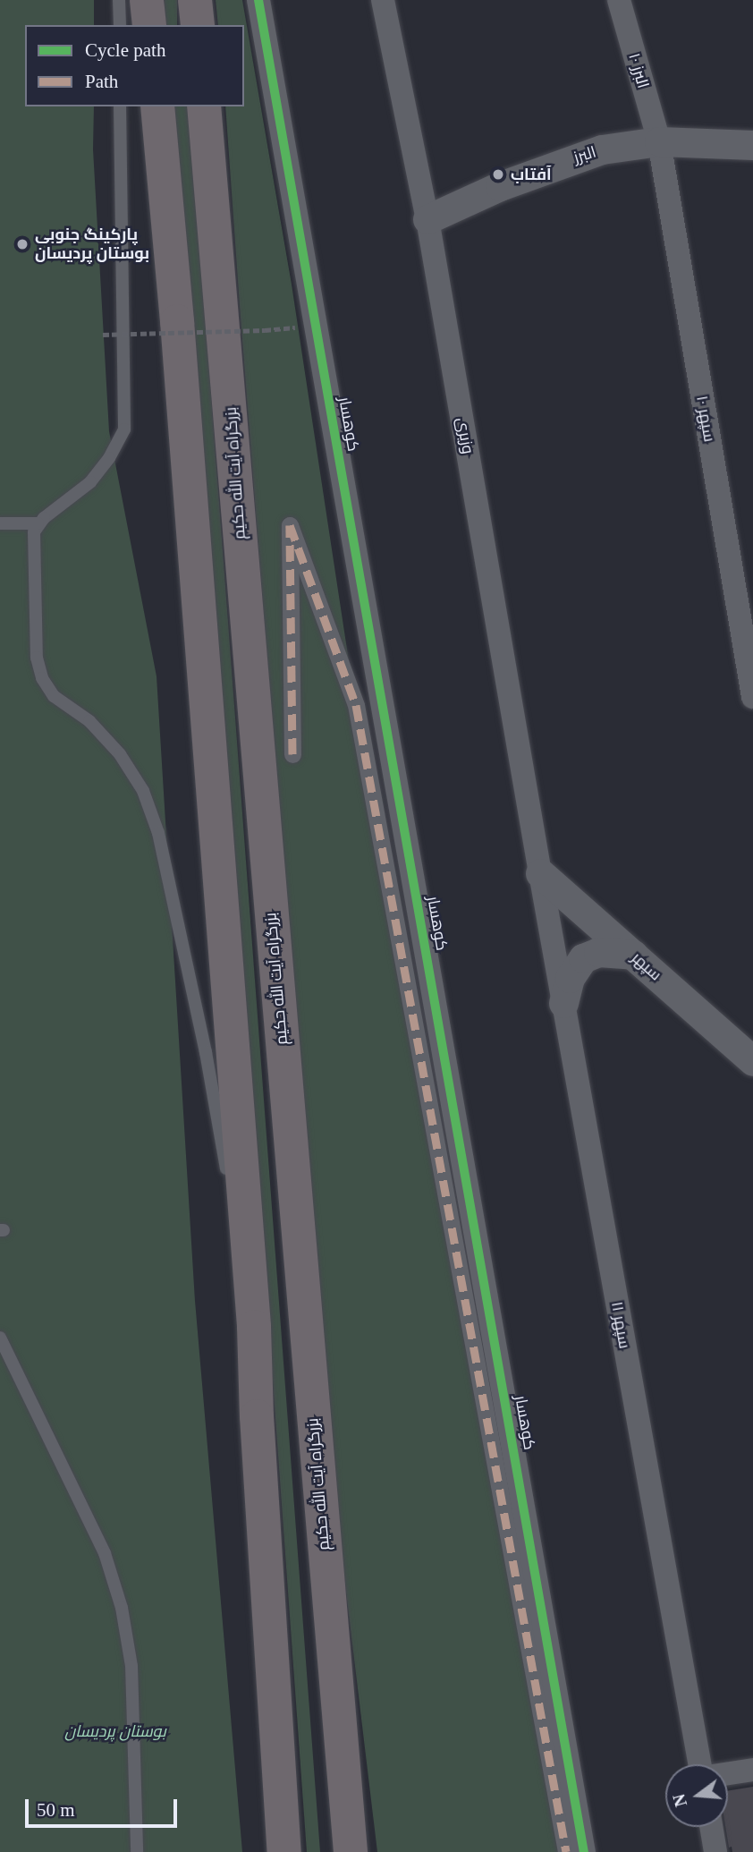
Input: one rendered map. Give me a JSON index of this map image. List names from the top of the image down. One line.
{"streets":{"highway":["بزرگراه آیت الله حکیم"],"street":["البرز ۱۰","البرز","سپهر ۱۰","کوهسار","وزیری","سپهر","سپهر ۱۱"]},"crossings":[["البرز ۱۰","البرز"],["البرز ۱۰","سپهر ۱۰"],["البرز","سپهر ۱۰"],["البرز","وزیری"],["وزیری","سپهر"],["وزیری","سپهر ۱۱"],["سپهر","سپهر ۱۱"]],"parks":["بوستان پردیسان"],"places":["آفتاب","پارکینگ جنوبی بوستان پردیسان"],"legend":["Cycle path","Path"],"scale_bar":"50 m","north":"left"}
